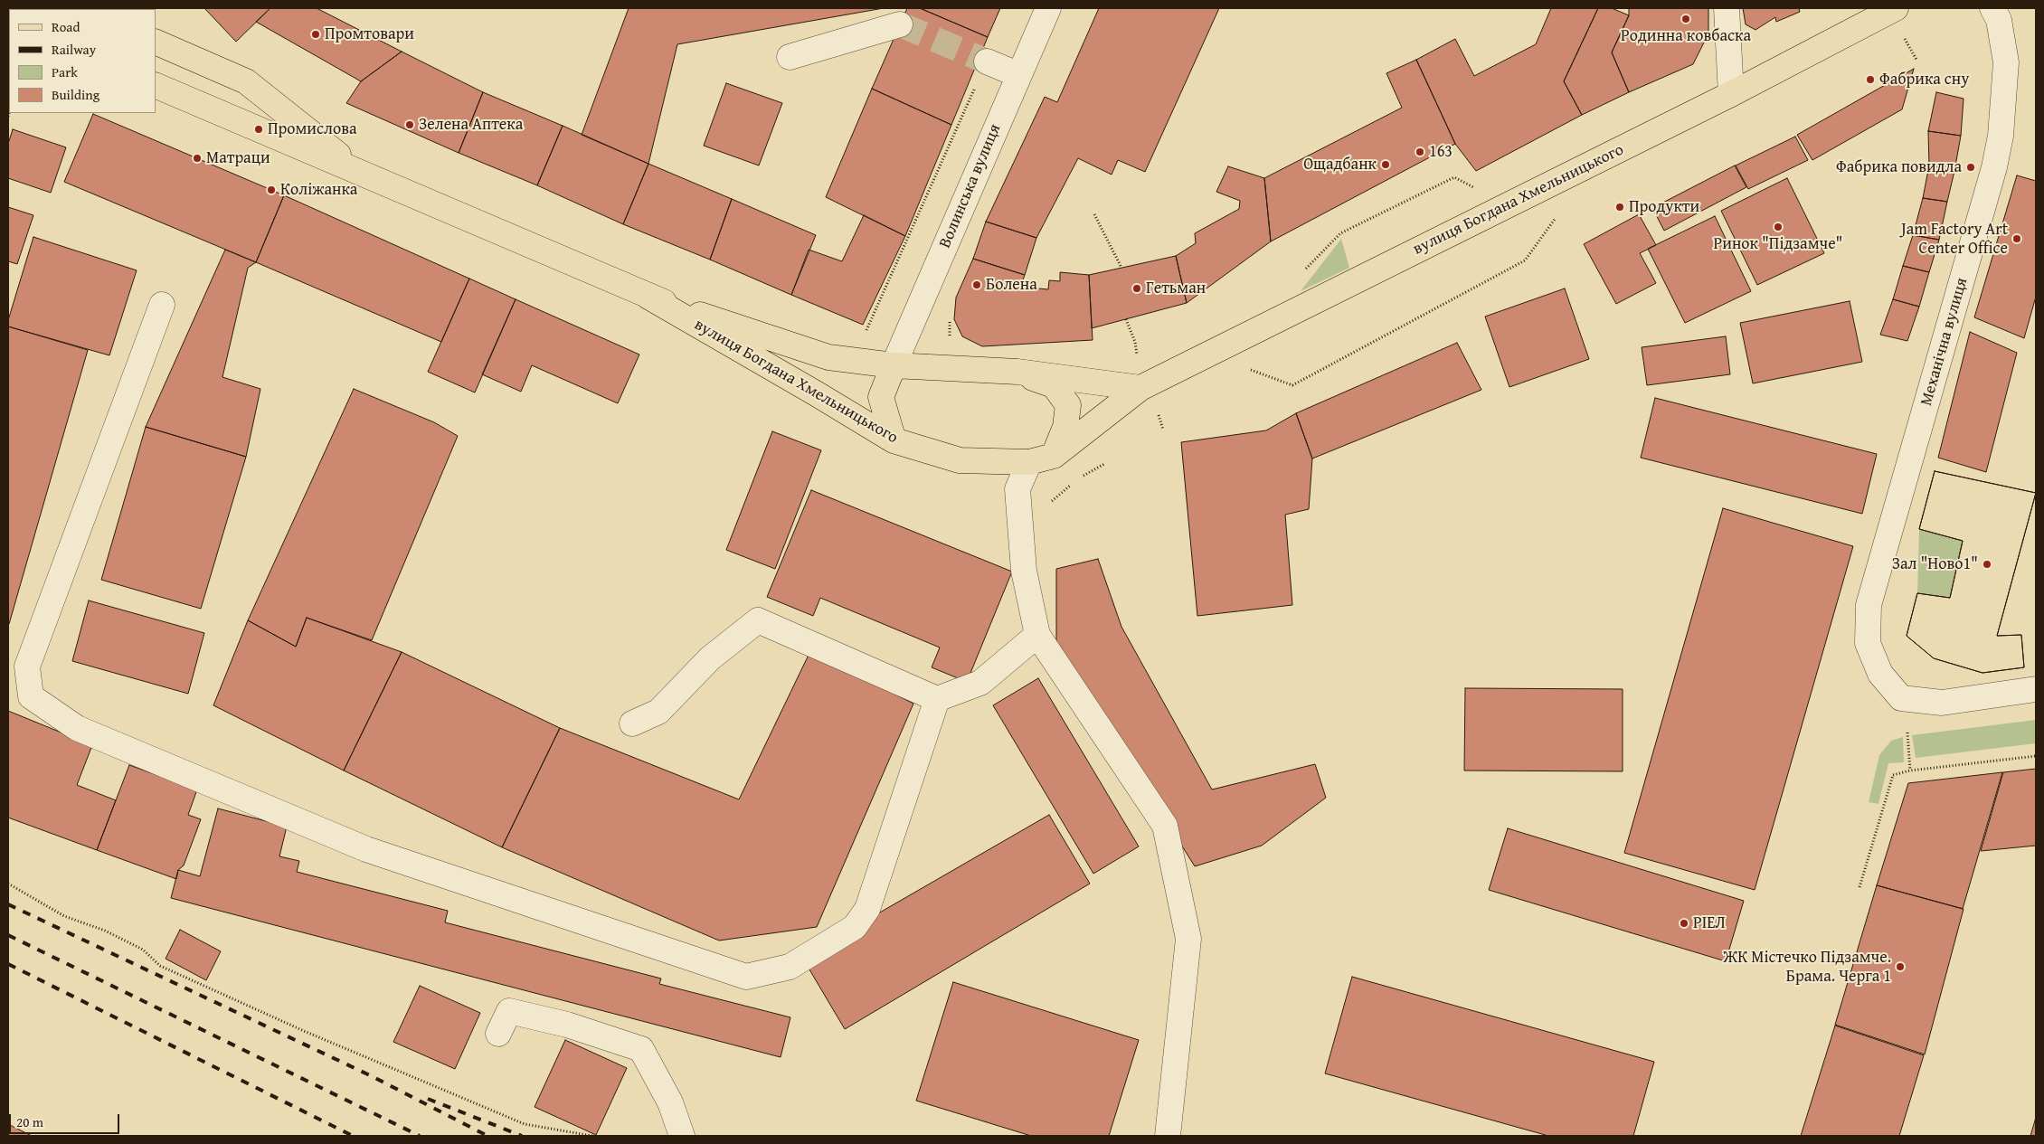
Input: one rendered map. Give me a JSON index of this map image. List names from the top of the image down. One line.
{"streets":{"main road":["вулиця Богдана Хмельницького"],"street":["Волинська вулиця","Механічна вулиця"]},"crossings":[["Волинська вулиця","вулиця Богдана Хмельницького"]],"places":["Родинна ковбаска","Промтовари","Фабрика сну","Зелена Аптека","Промислова","163","Матраци","Ощадбанк","Фабрика повидла","Коліжанка","Продукти","Ринок \"Підзамче\"","Jam Factory Art Center Office","Болена","Гетьман","Зал \"Ново1\"","РІЕЛ","ЖК Містечко Підзамче. Брама. Черга 1"],"legend":["Road","Railway","Park","Building"],"scale_bar":"20 m"}
